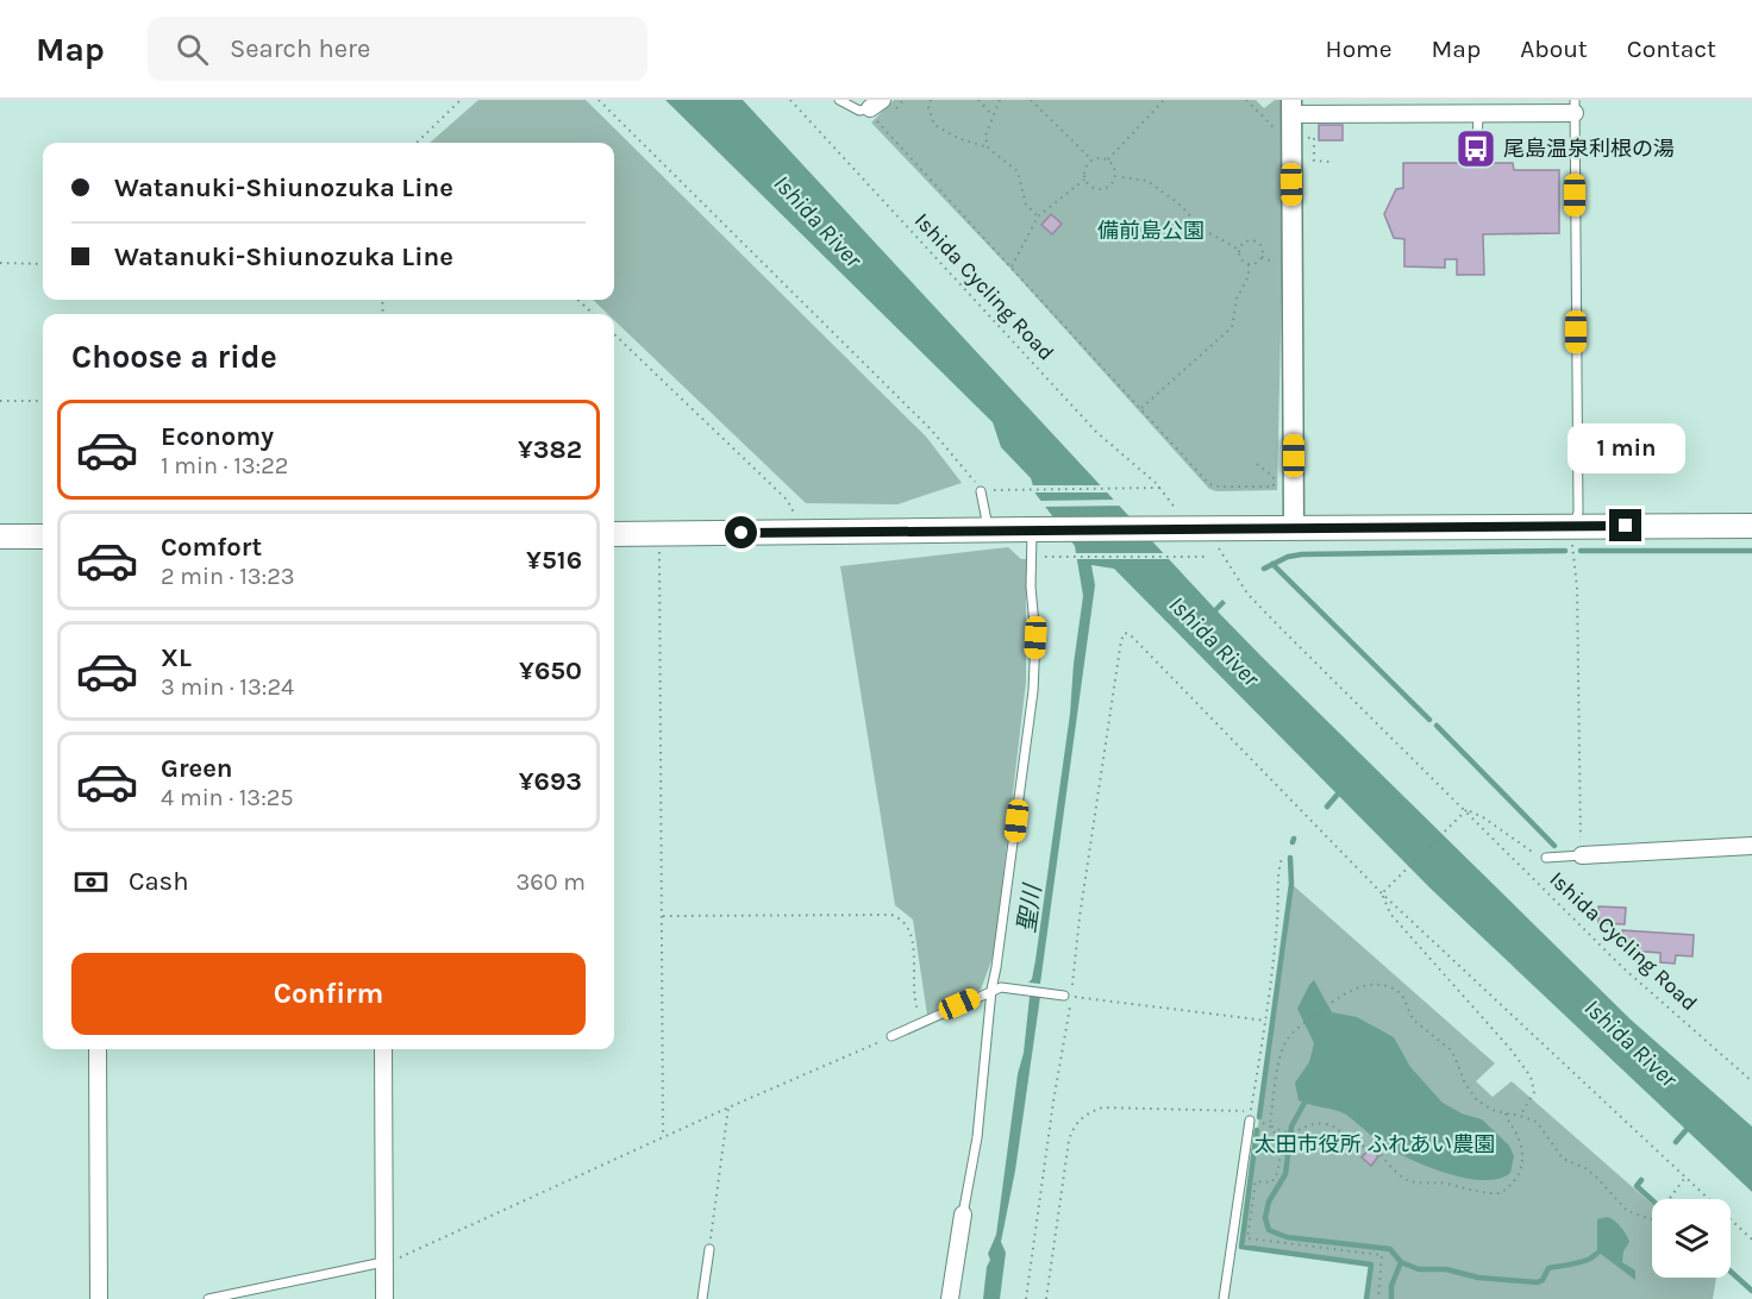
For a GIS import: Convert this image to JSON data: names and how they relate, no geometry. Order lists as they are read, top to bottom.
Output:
{
  "streets": {
    "path": ["Ishida Cycling Road"]
  },
  "water": ["Ishida River", "聖川"],
  "parks": ["備前島公園", "太田市役所 ふれあい農園"],
  "places": {
    "bus stop": ["尾島温泉利根の湯"]
  },
  "page": {
    "header": "Map",
    "search": "Search here",
    "nav": [
      "Home",
      "Map",
      "About",
      "Contact"
    ],
    "banner": ["Watanuki-Shiunozuka Line", "Watanuki-Shiunozuka Line"],
    "heading": "Choose a ride",
    "list": [
      {
        "name": "Economy",
        "note": "1 min · 13:22",
        "value": "¥382"
      },
      {
        "name": "Comfort",
        "note": "2 min · 13:23",
        "value": "¥516"
      },
      {
        "name": "XL",
        "note": "3 min · 13:24",
        "value": "¥650"
      },
      {
        "name": "Green",
        "note": "4 min · 13:25",
        "value": "¥693"
      }
    ],
    "bubble": "1 min",
    "pay": ["Cash", "360 m"],
    "buttons": "Confirm"
  }
}
